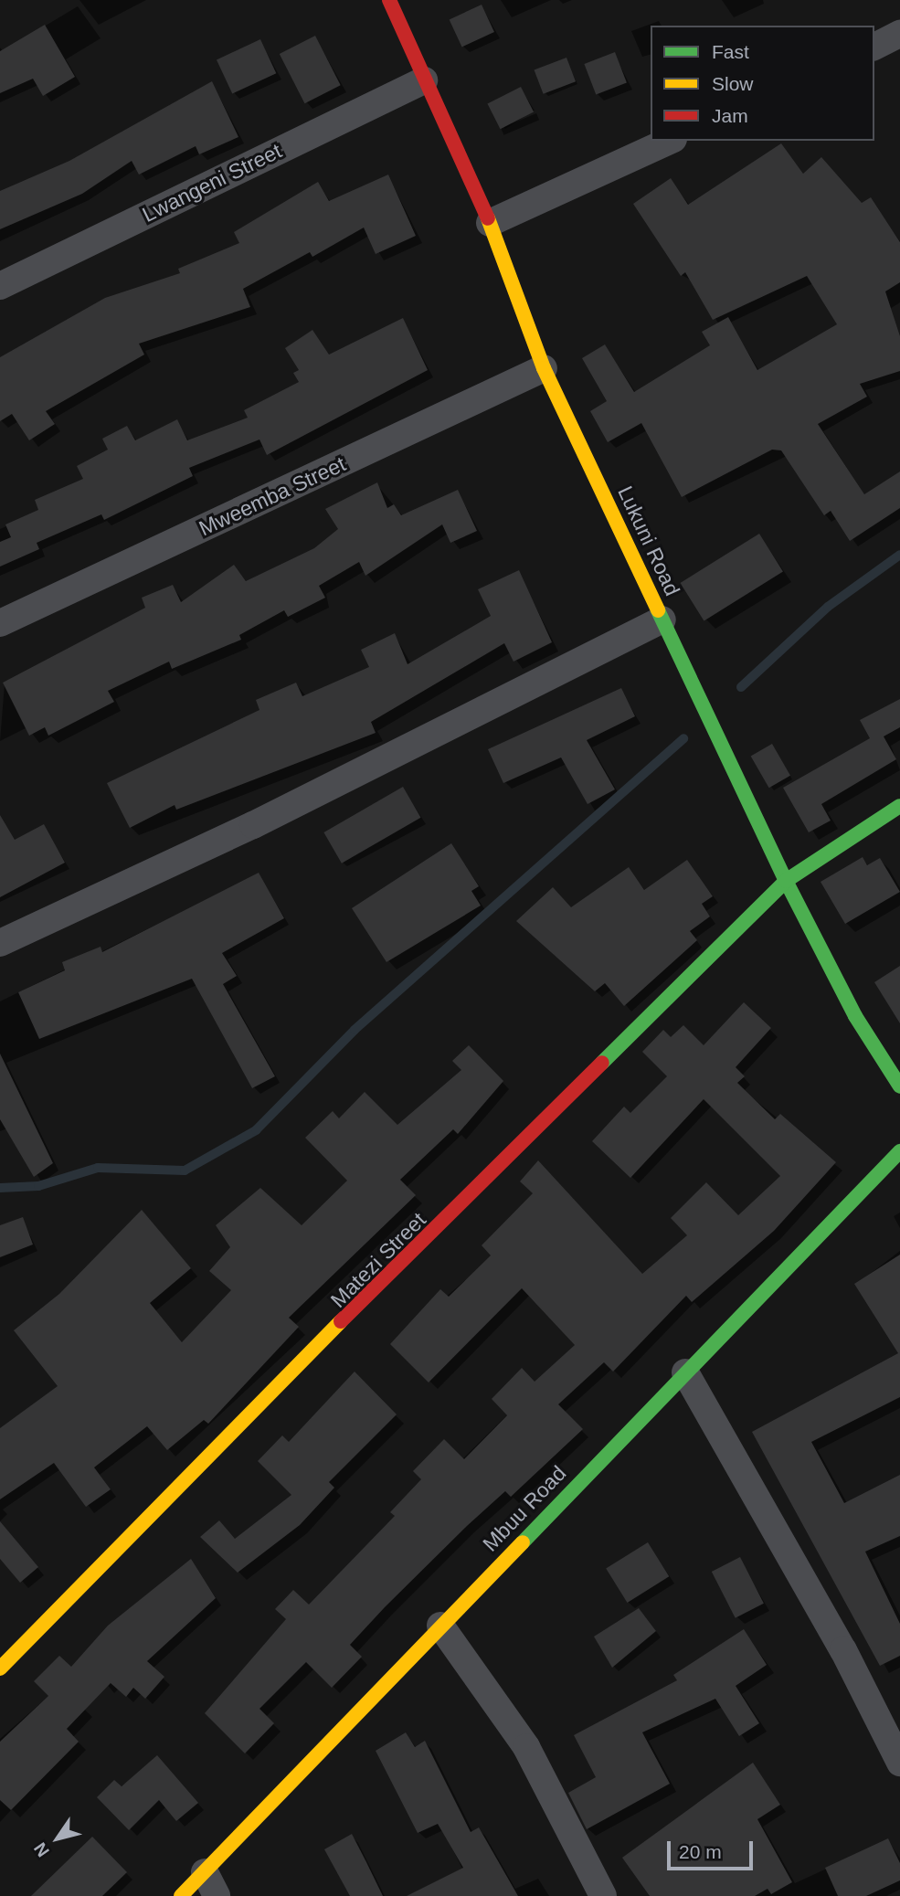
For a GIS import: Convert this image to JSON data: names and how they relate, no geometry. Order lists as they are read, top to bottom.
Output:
{
  "streets": {
    "street": [
      "Lwangeni Street",
      "Mweemba Street",
      "Lukuni Road",
      "Matezi Street",
      "Mbuu Road"
    ]
  },
  "crossings": [
    ["Lwangeni Street", "Lukuni Road"],
    ["Mweemba Street", "Lukuni Road"],
    ["Lukuni Road", "Matezi Street"]
  ],
  "legend": ["Fast", "Slow", "Jam"],
  "scale_bar": "20 m",
  "north": "bottom left"
}
